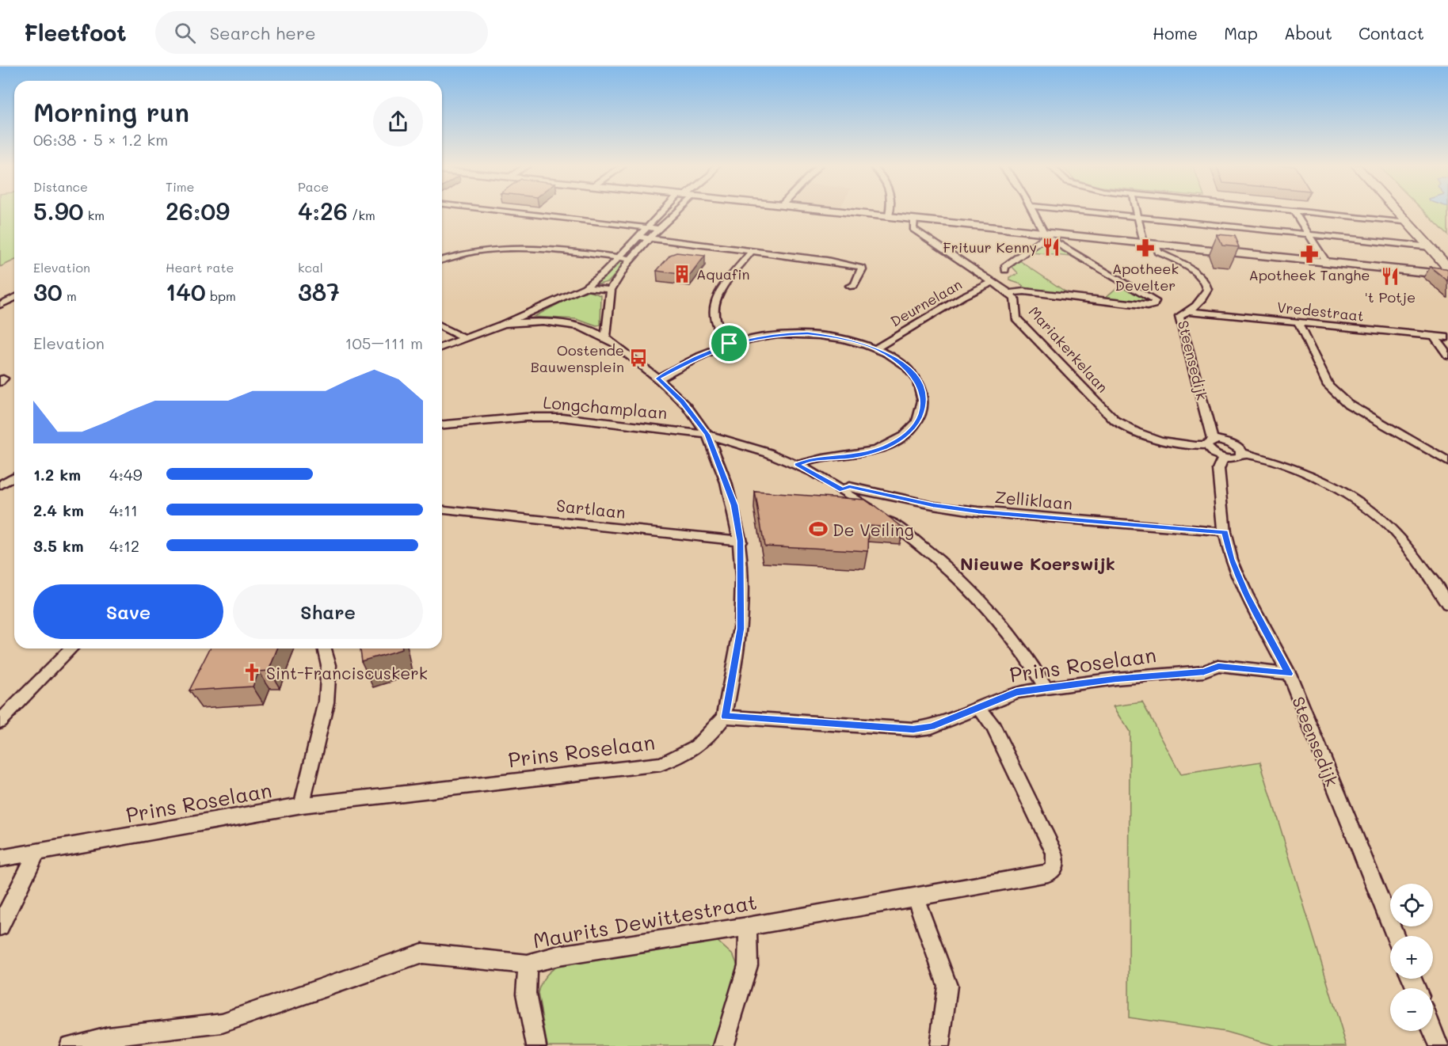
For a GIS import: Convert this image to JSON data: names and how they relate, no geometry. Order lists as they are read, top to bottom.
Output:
{
  "streets": {
    "street": [
      "Deurnelaan",
      "Vredestraat",
      "Mariakerkelaan",
      "Steensedijk",
      "Longchamplaan",
      "Zelliklaan",
      "Sartlaan",
      "Prins Roselaan",
      "Maurits Dewittestraat"
    ]
  },
  "crossings": [
    ["Vredestraat", "Steensedijk"],
    ["Mariakerkelaan", "Steensedijk"],
    ["Steensedijk", "Zelliklaan"],
    ["Steensedijk", "Prins Roselaan"],
    ["Longchamplaan", "Zelliklaan"],
    ["Longchamplaan", "Prins Roselaan"],
    ["Prins Roselaan", "Maurits Dewittestraat"]
  ],
  "districts": ["Nieuwe Koerswijk"],
  "places": {
    "restaurant": ["Frituur Kenny", "'t Potje"],
    "pharmacy": ["Apotheek Develter", "Apotheek Tanghe"],
    "building": ["Aquafin"],
    "bus stop": ["Oostende Bauwensplein"],
    "sports": ["De Veiling"],
    "church": ["Sint-Franciscuskerk"]
  },
  "page": {
    "header": "Fleetfoot",
    "search": "Search here",
    "nav": [
      "Home",
      "Map",
      "About",
      "Contact"
    ],
    "heading": ["Morning run", "06:38 · 5 × 1.2 km"],
    "stats": [
      ["Distance", "5.90 km"],
      ["Time", "26:09"],
      ["Pace", "4:26 /km"],
      ["Elevation", "30 m"],
      ["Heart rate", "140 bpm"],
      ["kcal", "387"]
    ],
    "chart": ["Elevation", "105–111 m"],
    "list": [
      {
        "name": "1.2 km",
        "note": "4:49"
      },
      {
        "name": "2.4 km",
        "note": "4:11"
      },
      {
        "name": "3.5 km",
        "note": "4:12"
      }
    ],
    "buttons": ["Save", "Share"],
    "map_buttons": ["+", "−"]
  }
}
